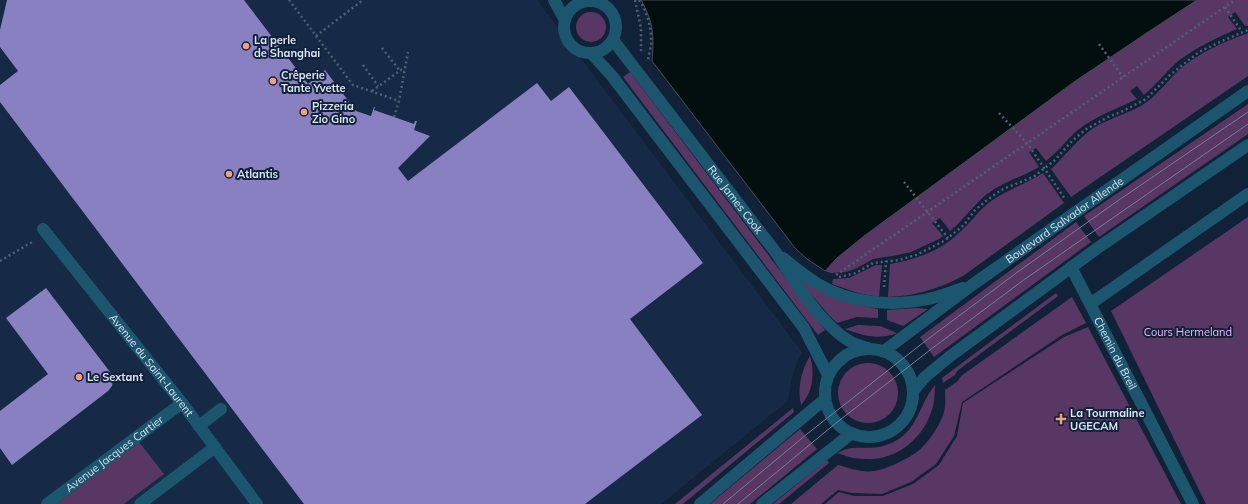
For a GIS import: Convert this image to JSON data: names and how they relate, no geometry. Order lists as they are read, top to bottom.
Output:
{
  "streets": {
    "street": [
      "Rue James Cook",
      "Boulevard Salvador Allende",
      "Chemin du Breil",
      "Avenue du Saint-Laurent",
      "Avenue Jacques Cartier"
    ]
  },
  "crossings": [
    ["Rue James Cook", "Boulevard Salvador Allende"],
    ["Avenue du Saint-Laurent", "Avenue Jacques Cartier"]
  ],
  "parks": ["Cours Hermeland"],
  "places": {
    "other": [
      "La perle de Shanghai",
      "Crêperie Tante Yvette",
      "Pizzeria Zio Gino",
      "Atlantis",
      "Le Sextant"
    ],
    "health": ["La Tourmaline UGECAM"]
  }
}
